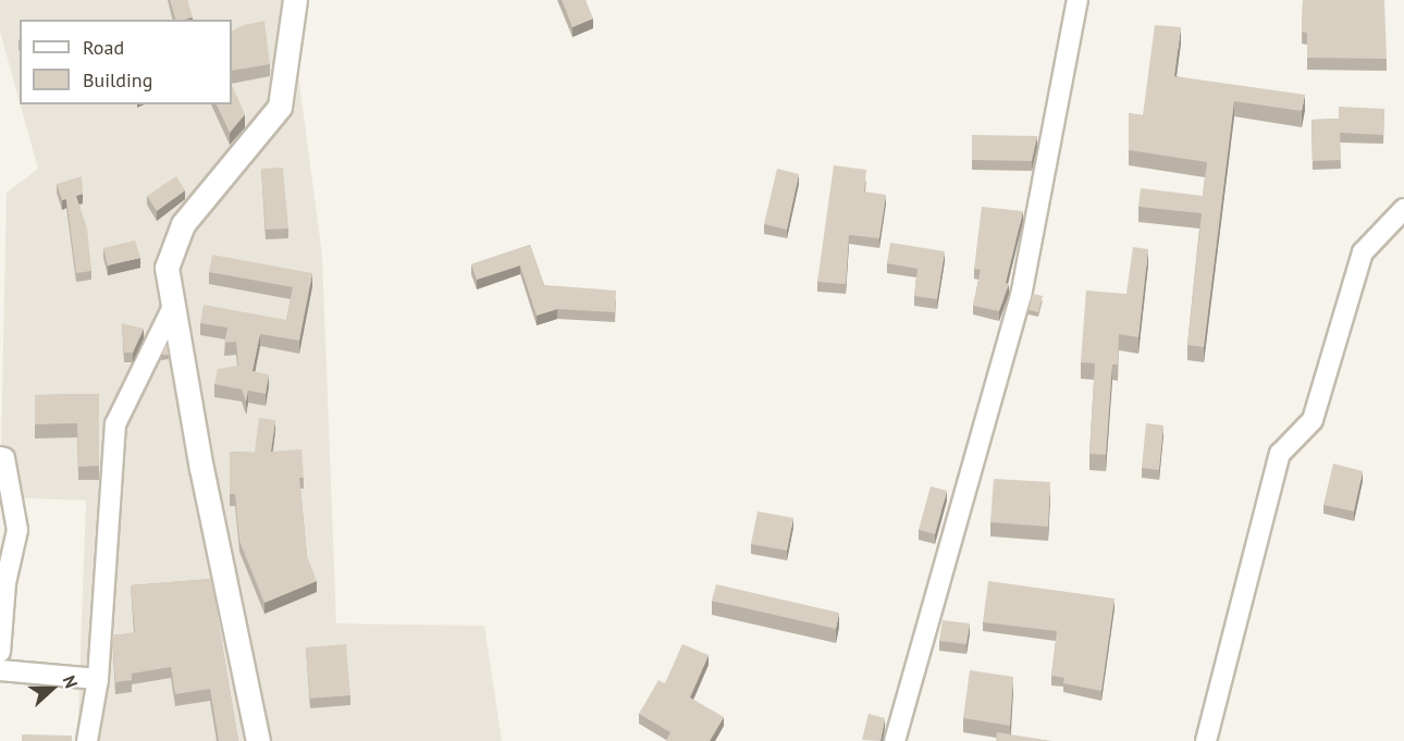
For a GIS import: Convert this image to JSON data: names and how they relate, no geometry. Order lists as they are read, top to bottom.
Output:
{
  "legend": ["Road", "Building"],
  "north": "right"
}
